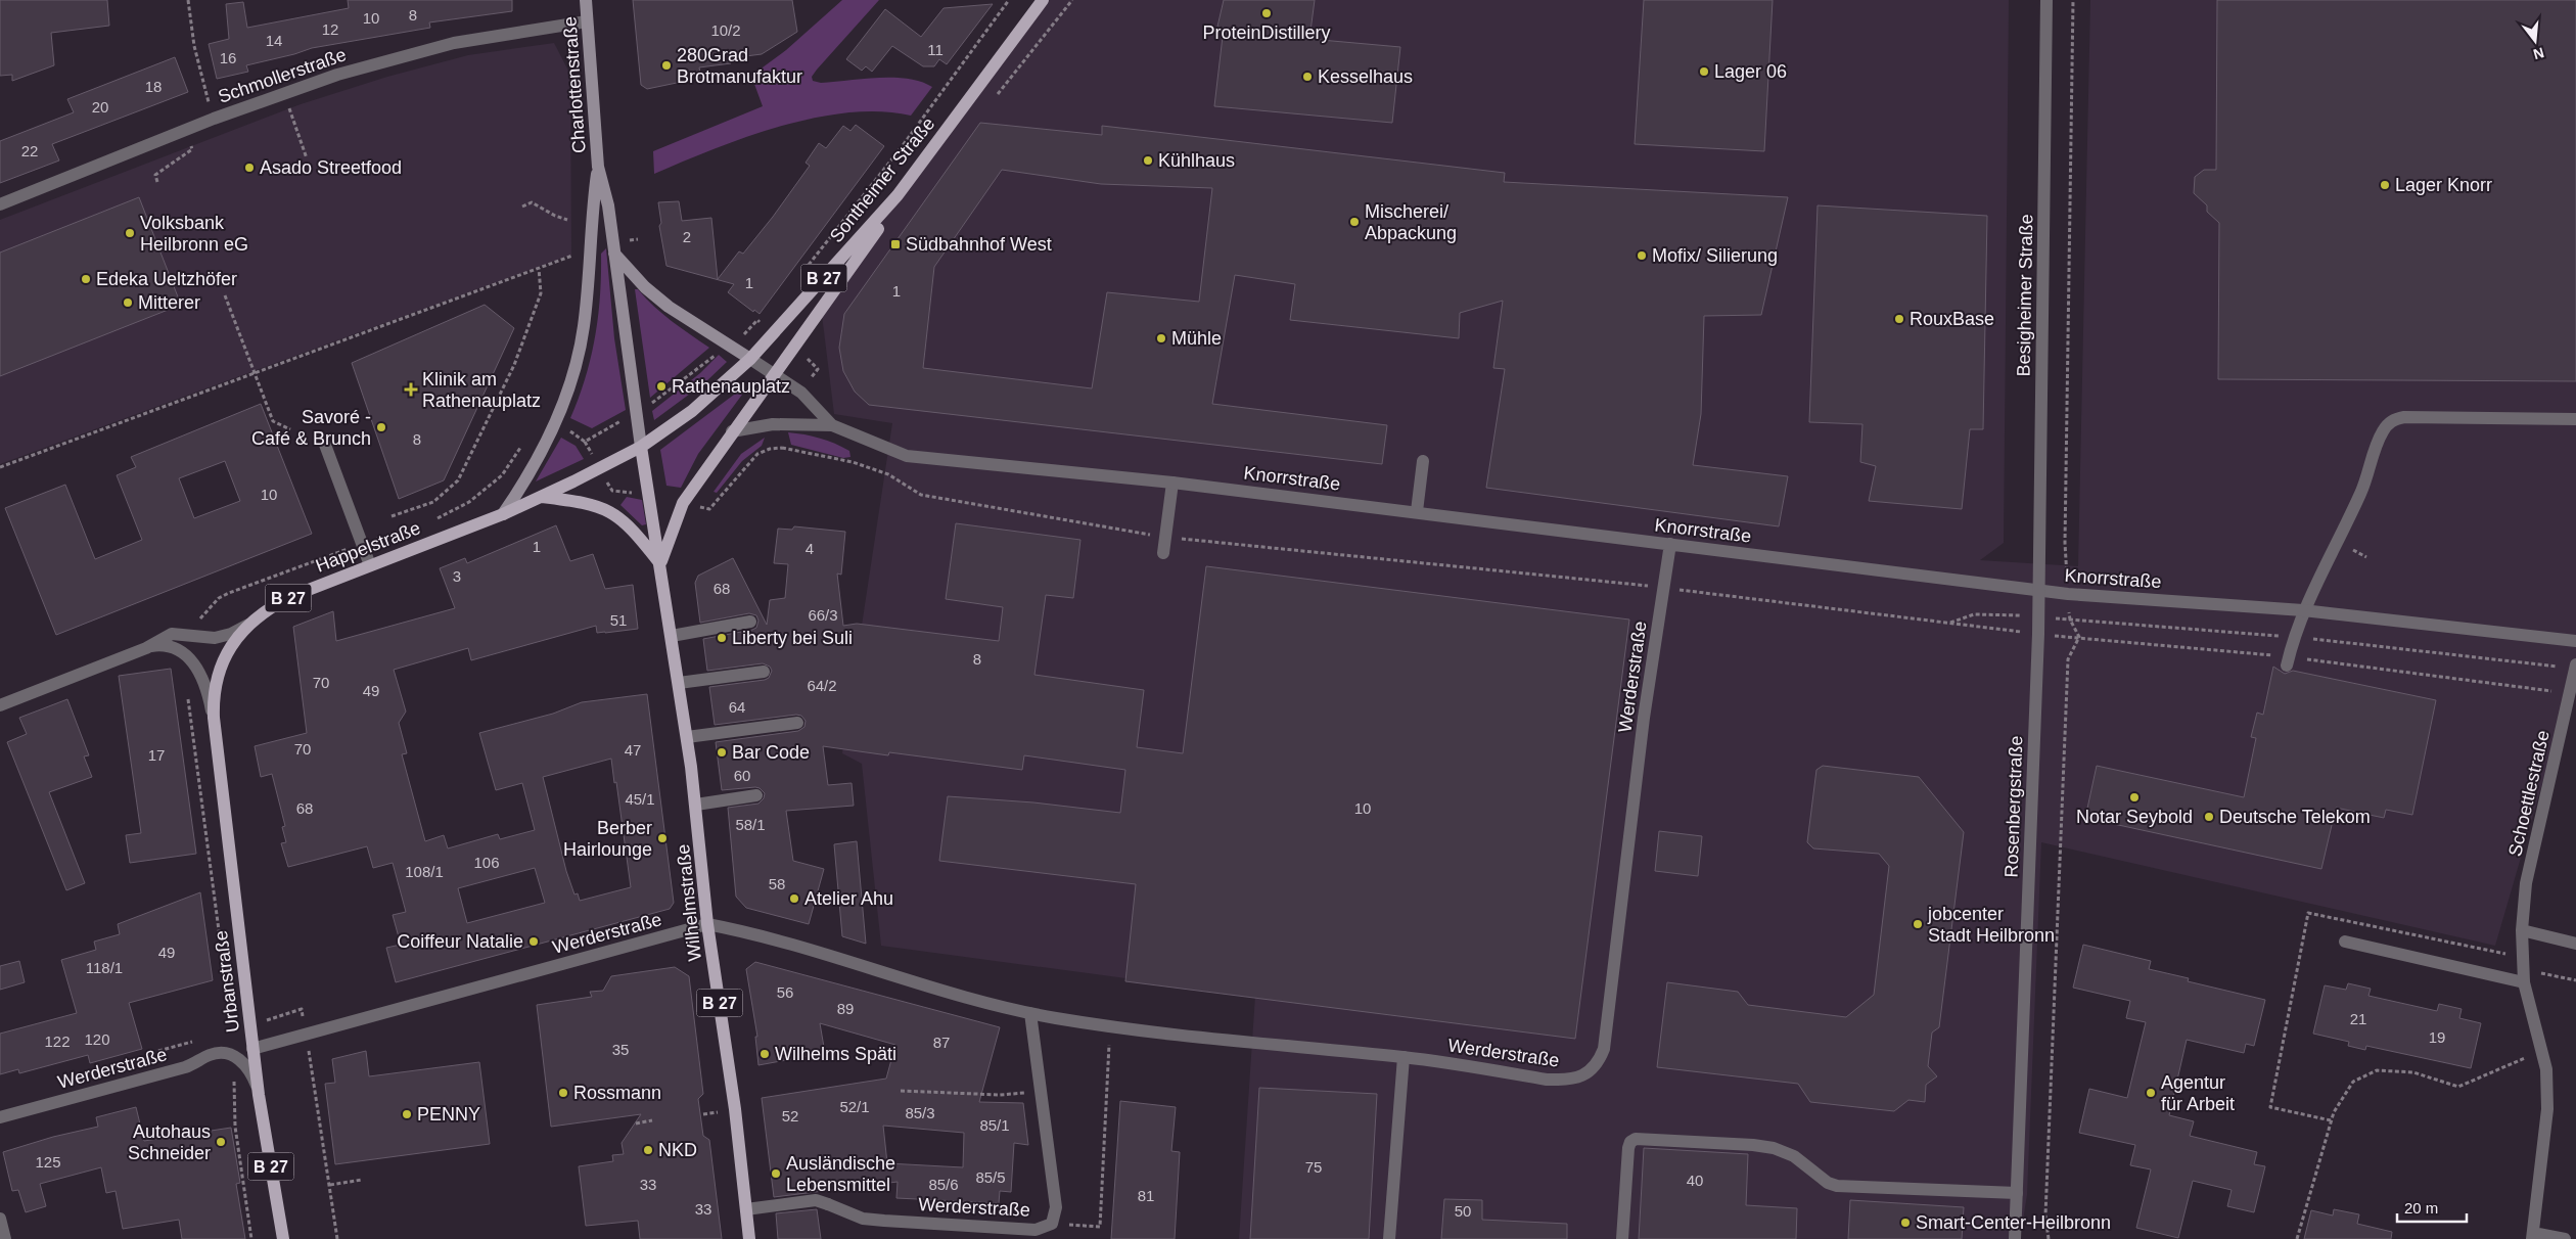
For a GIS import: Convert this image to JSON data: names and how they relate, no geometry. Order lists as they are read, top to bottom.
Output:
{
  "streets": {
    "main road": [
      "Charlottenstraße",
      "Sontheimer Straße",
      "B 27",
      "Happelstraße",
      "Wilhelmstraße",
      "Urbanstraße"
    ],
    "street": [
      "Schmollerstraße",
      "Besigheimer Straße",
      "Knorrstraße",
      "Werderstraße",
      "Schoettlestraße",
      "Rosenbergstraße"
    ]
  },
  "crossings": [
    ["Schmollerstraße", "Charlottenstraße"],
    ["Charlottenstraße", "Sontheimer Straße"],
    ["Charlottenstraße", "Wilhelmstraße"],
    ["Sontheimer Straße", "Knorrstraße"],
    ["Sontheimer Straße", "Happelstraße"],
    ["Sontheimer Straße", "Wilhelmstraße"],
    ["Besigheimer Straße", "Knorrstraße"],
    ["Besigheimer Straße", "Rosenbergstraße"],
    ["Knorrstraße", "Werderstraße"],
    ["Knorrstraße", "Rosenbergstraße"],
    ["Knorrstraße", "Wilhelmstraße"],
    ["Happelstraße", "Urbanstraße"],
    ["Werderstraße", "Wilhelmstraße"],
    ["Werderstraße", "Urbanstraße"]
  ],
  "places": {
    "other": [
      "ProteinDistillery",
      "280Grad Brotmanufaktur",
      "Lager 06",
      "Kesselhaus",
      "Kühlhaus",
      "Asado Streetfood",
      "Lager Knorr",
      "Mischerei/ Abpackung",
      "Volksbank Heilbronn eG",
      "Mofix/ Silierung",
      "Edeka Ueltzhöfer",
      "Mitterer",
      "RouxBase",
      "Mühle",
      "Rathenauplatz",
      "Savoré - Café & Brunch",
      "Liberty bei Suli",
      "Bar Code",
      "Notar Seybold",
      "Deutsche Telekom",
      "Berber Hairlounge",
      "Atelier Ahu",
      "jobcenter Stadt Heilbronn",
      "Coiffeur Natalie",
      "Wilhelms Späti",
      "Rossmann",
      "Agentur für Arbeit",
      "PENNY",
      "Autohaus Schneider",
      "NKD",
      "Ausländische Lebensmittel",
      "Smart-Center-Heilbronn"
    ],
    "transit": ["Südbahnhof West"],
    "health": ["Klinik am Rathenauplatz"]
  },
  "house_numbers": [
    "8",
    "10",
    "12",
    "10/2",
    "14",
    "11",
    "16",
    "18",
    "20",
    "22",
    "2",
    "1",
    "1",
    "8",
    "10",
    "1",
    "4",
    "3",
    "68",
    "66/3",
    "51",
    "8",
    "70",
    "64/2",
    "49",
    "64",
    "70",
    "47",
    "17",
    "60",
    "45/1",
    "68",
    "10",
    "58/1",
    "106",
    "108/1",
    "58",
    "49",
    "118/1",
    "56",
    "89",
    "21",
    "19",
    "120",
    "122",
    "87",
    "35",
    "52/1",
    "85/3",
    "52",
    "85/1",
    "125",
    "75",
    "85/5",
    "40",
    "33",
    "85/6",
    "81",
    "33",
    "50"
  ],
  "scale_bar": "20 m",
  "north": "bottom"
}
